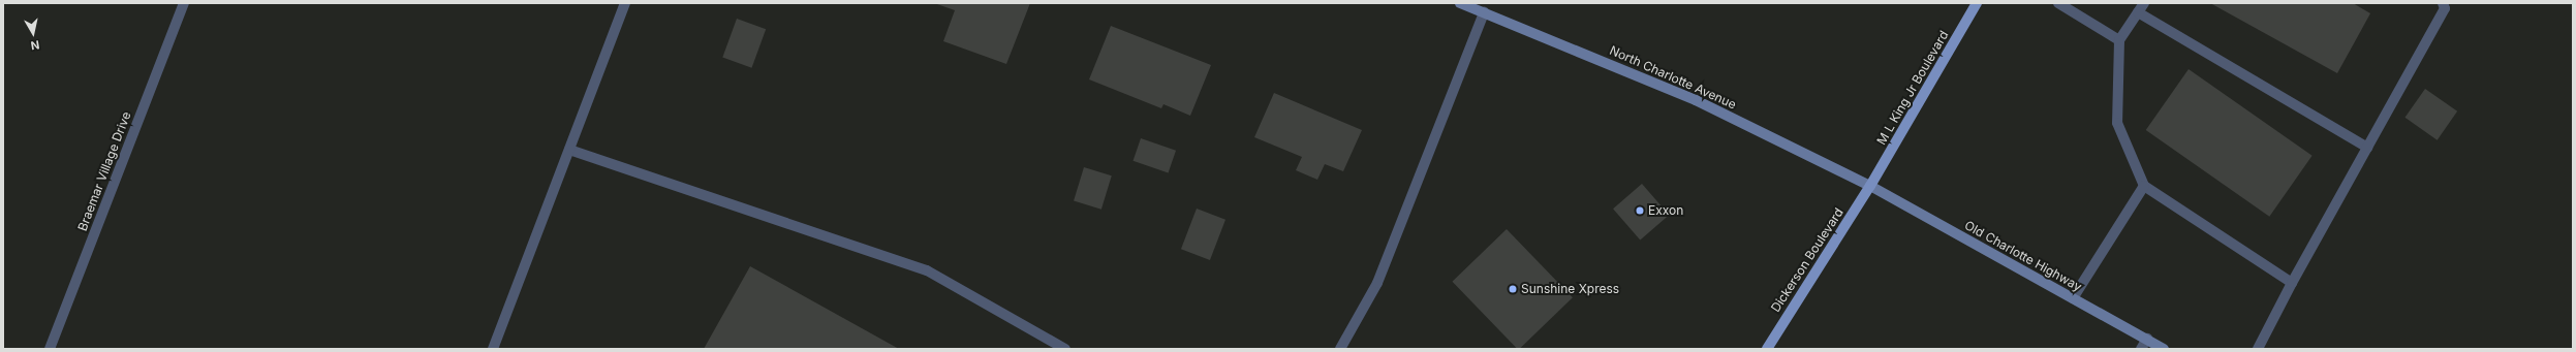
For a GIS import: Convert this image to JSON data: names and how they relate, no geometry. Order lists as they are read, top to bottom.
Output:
{
  "streets": {
    "main road": [
      "North Charlotte Avenue",
      "M L King Jr Boulevard",
      "Old Charlotte Highway",
      "Dickerson Boulevard"
    ],
    "street": ["Braemar Village Drive"]
  },
  "crossings": [
    ["North Charlotte Avenue", "M L King Jr Boulevard"],
    ["North Charlotte Avenue", "Old Charlotte Highway"],
    ["North Charlotte Avenue", "Dickerson Boulevard"],
    ["M L King Jr Boulevard", "Old Charlotte Highway"],
    ["M L King Jr Boulevard", "Dickerson Boulevard"],
    ["Old Charlotte Highway", "Dickerson Boulevard"]
  ],
  "places": ["Exxon", "Sunshine Xpress"],
  "north": "bottom"
}
